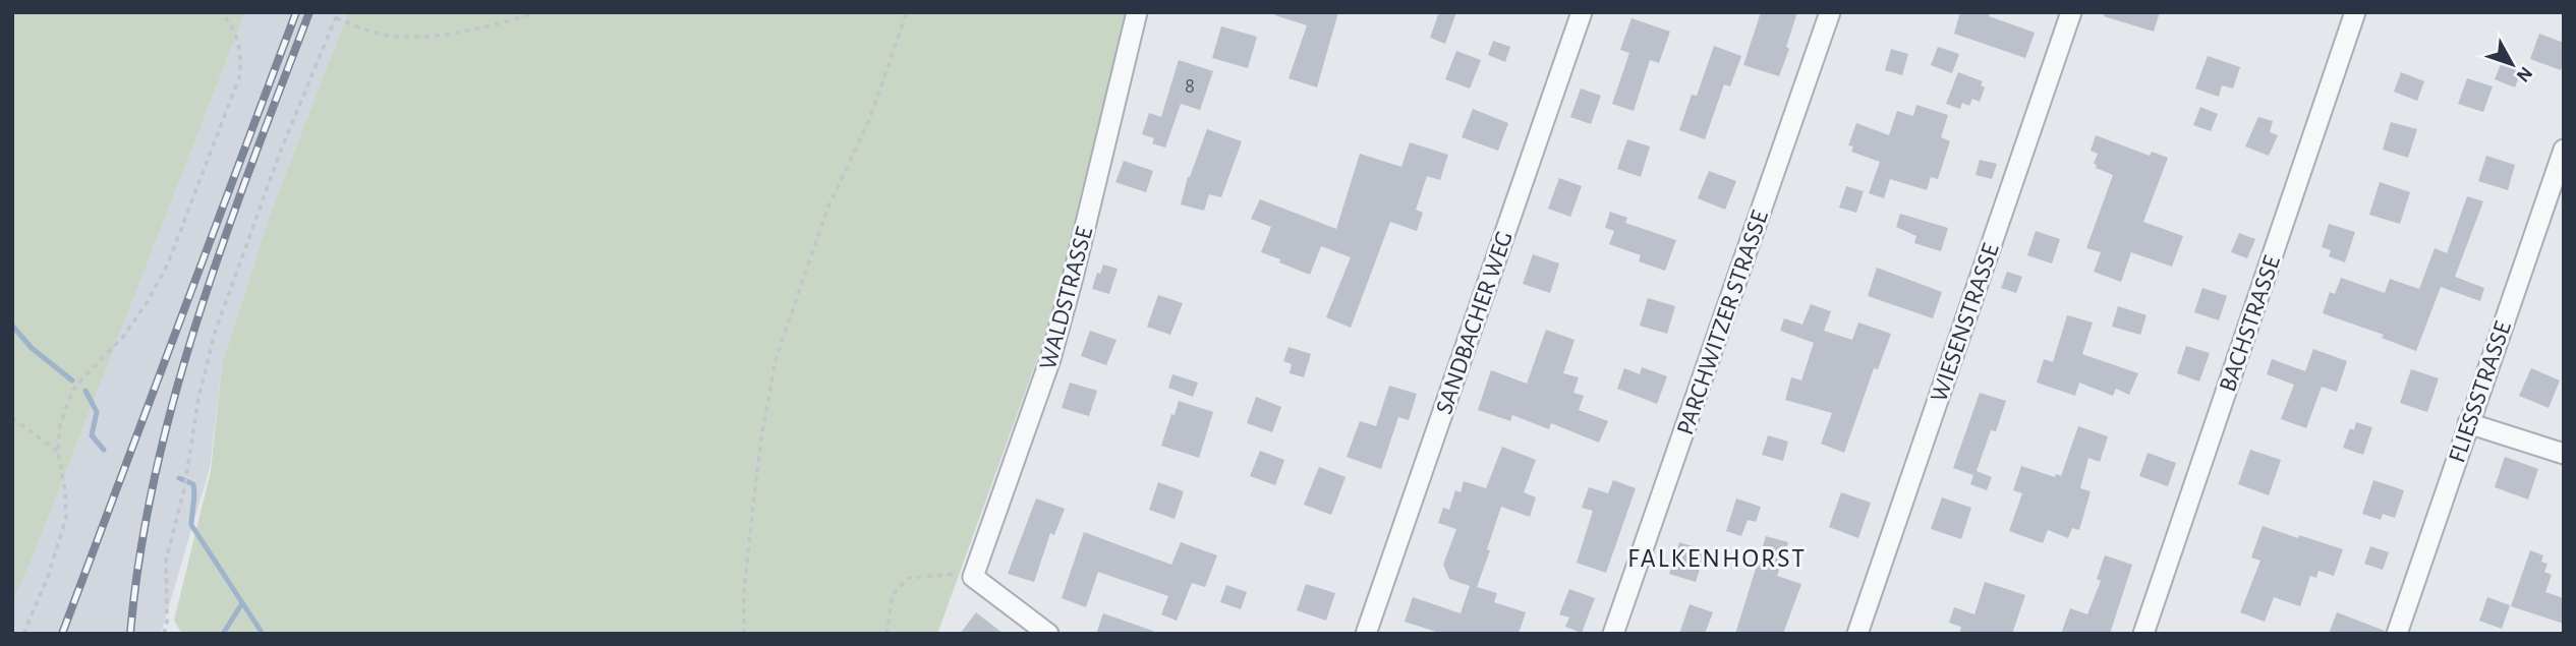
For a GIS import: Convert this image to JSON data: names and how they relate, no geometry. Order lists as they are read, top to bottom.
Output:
{
  "streets": {
    "street": [
      "WALDSTRASSE",
      "SANDBACHER WEG",
      "PARCHWITZER STRASSE",
      "WIESENSTRASSE",
      "BACHSTRASSE",
      "FLIESSSTRASSE"
    ]
  },
  "districts": ["FALKENHORST"],
  "house_numbers": ["8"],
  "north": "bottom right"
}
